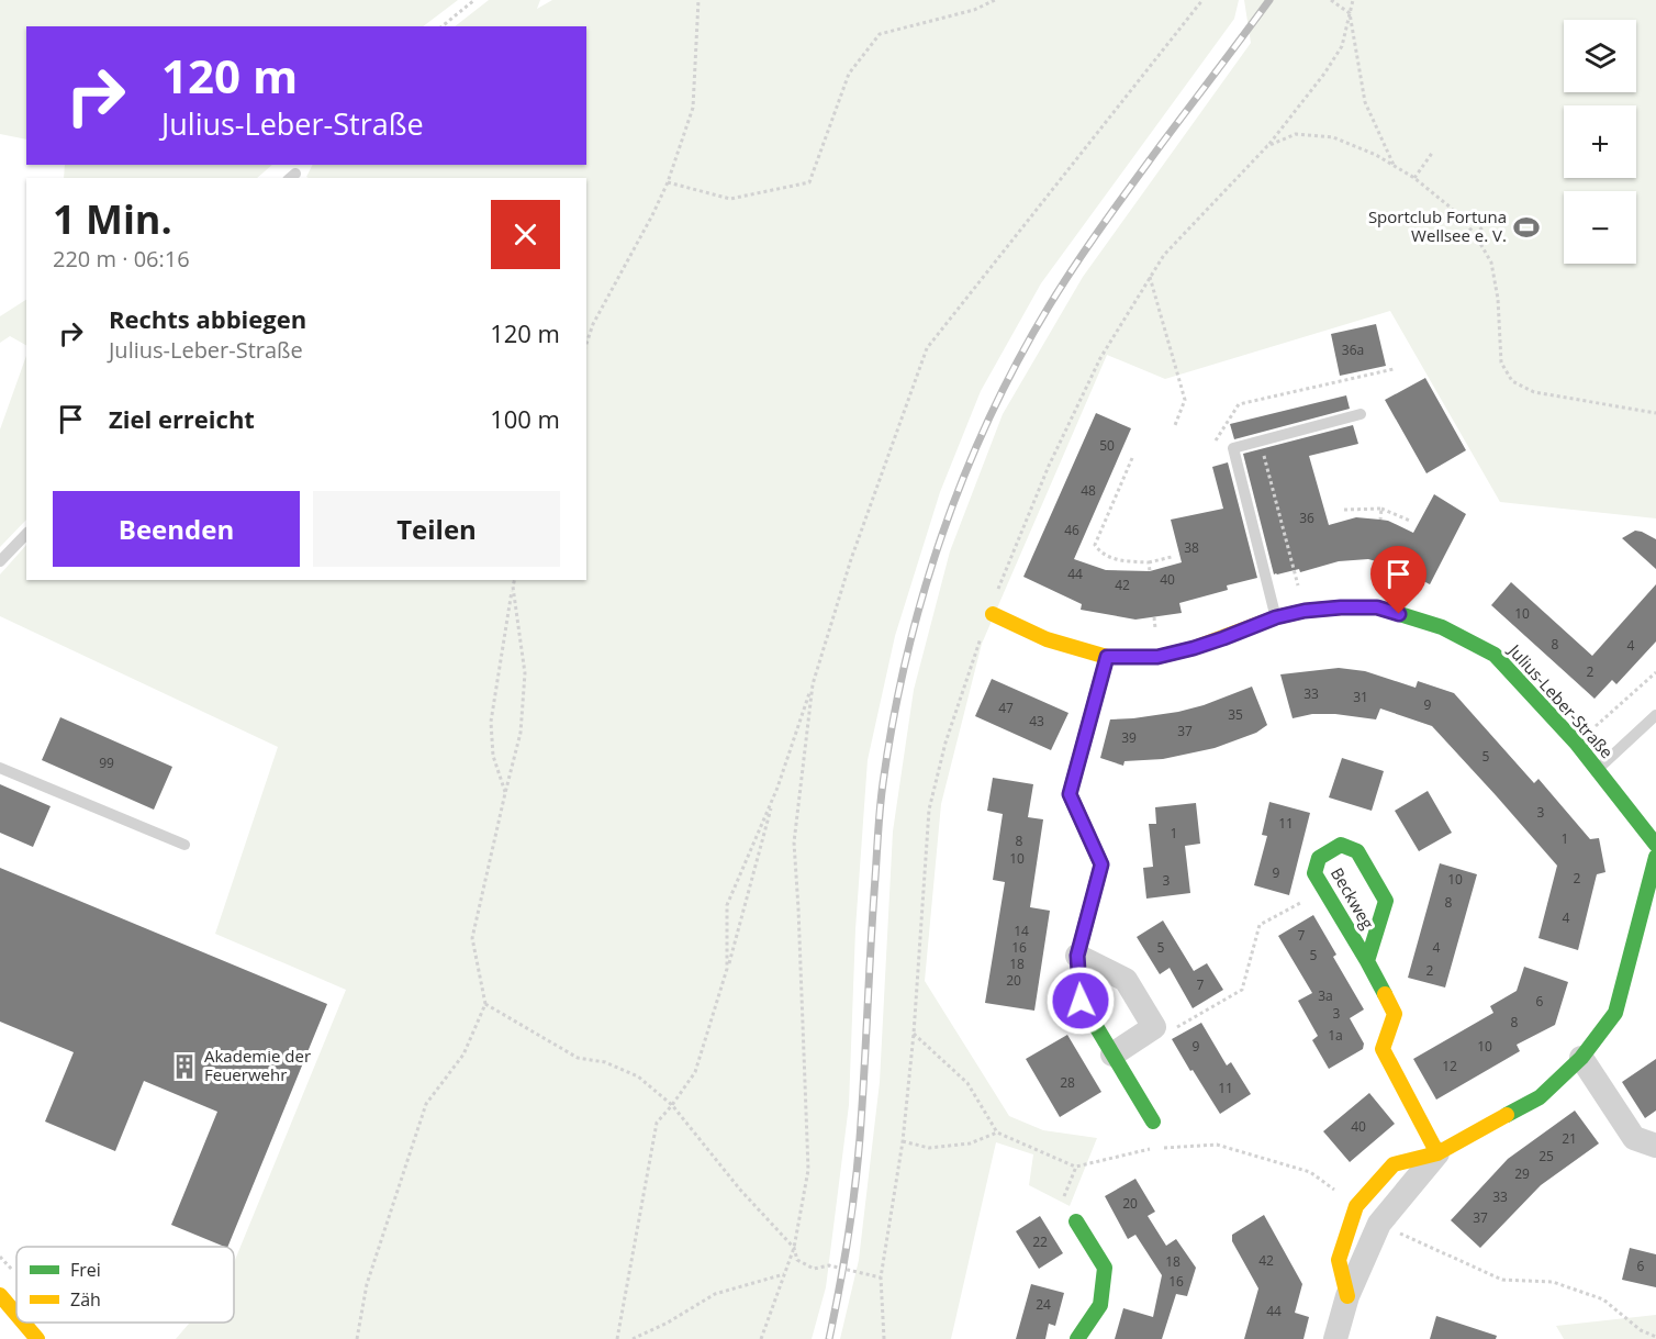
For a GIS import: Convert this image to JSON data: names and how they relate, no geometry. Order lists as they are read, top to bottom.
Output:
{
  "streets": {
    "street": ["Julius-Leber-Straße", "Beckweg"]
  },
  "places": {
    "sports": ["Sportclub Fortuna Wellsee e. V."],
    "building": ["Akademie der Feuerwehr"]
  },
  "house_numbers": [
    "36a",
    "50",
    "48",
    "36",
    "46",
    "38",
    "44",
    "40",
    "42",
    "10",
    "8",
    "4",
    "2",
    "33",
    "31",
    "9",
    "47",
    "35",
    "43",
    "37",
    "39",
    "5",
    "99",
    "3",
    "11",
    "1",
    "1",
    "8",
    "10",
    "9",
    "2",
    "10",
    "3",
    "8",
    "4",
    "14",
    "7",
    "16",
    "5",
    "4",
    "5",
    "18",
    "2",
    "20",
    "7",
    "3a",
    "6",
    "3",
    "8",
    "1a",
    "9",
    "10",
    "12",
    "28",
    "11",
    "40",
    "21",
    "25",
    "29",
    "33",
    "20",
    "37",
    "22",
    "42",
    "18",
    "6",
    "16",
    "24",
    "44"
  ],
  "legend": ["Frei", "Zäh"],
  "page": {
    "map_buttons": ["+", "−"],
    "turn": ["120 m", "Julius-Leber-Straße"],
    "heading": ["1 Min.", "220 m · 06:16"],
    "list": [
      {
        "name": "Rechts abbiegen",
        "note": "Julius-Leber-Straße",
        "value": "120 m"
      },
      {
        "name": "Ziel erreicht",
        "value": "100 m"
      }
    ],
    "buttons": ["Beenden", "Teilen"]
  }
}
